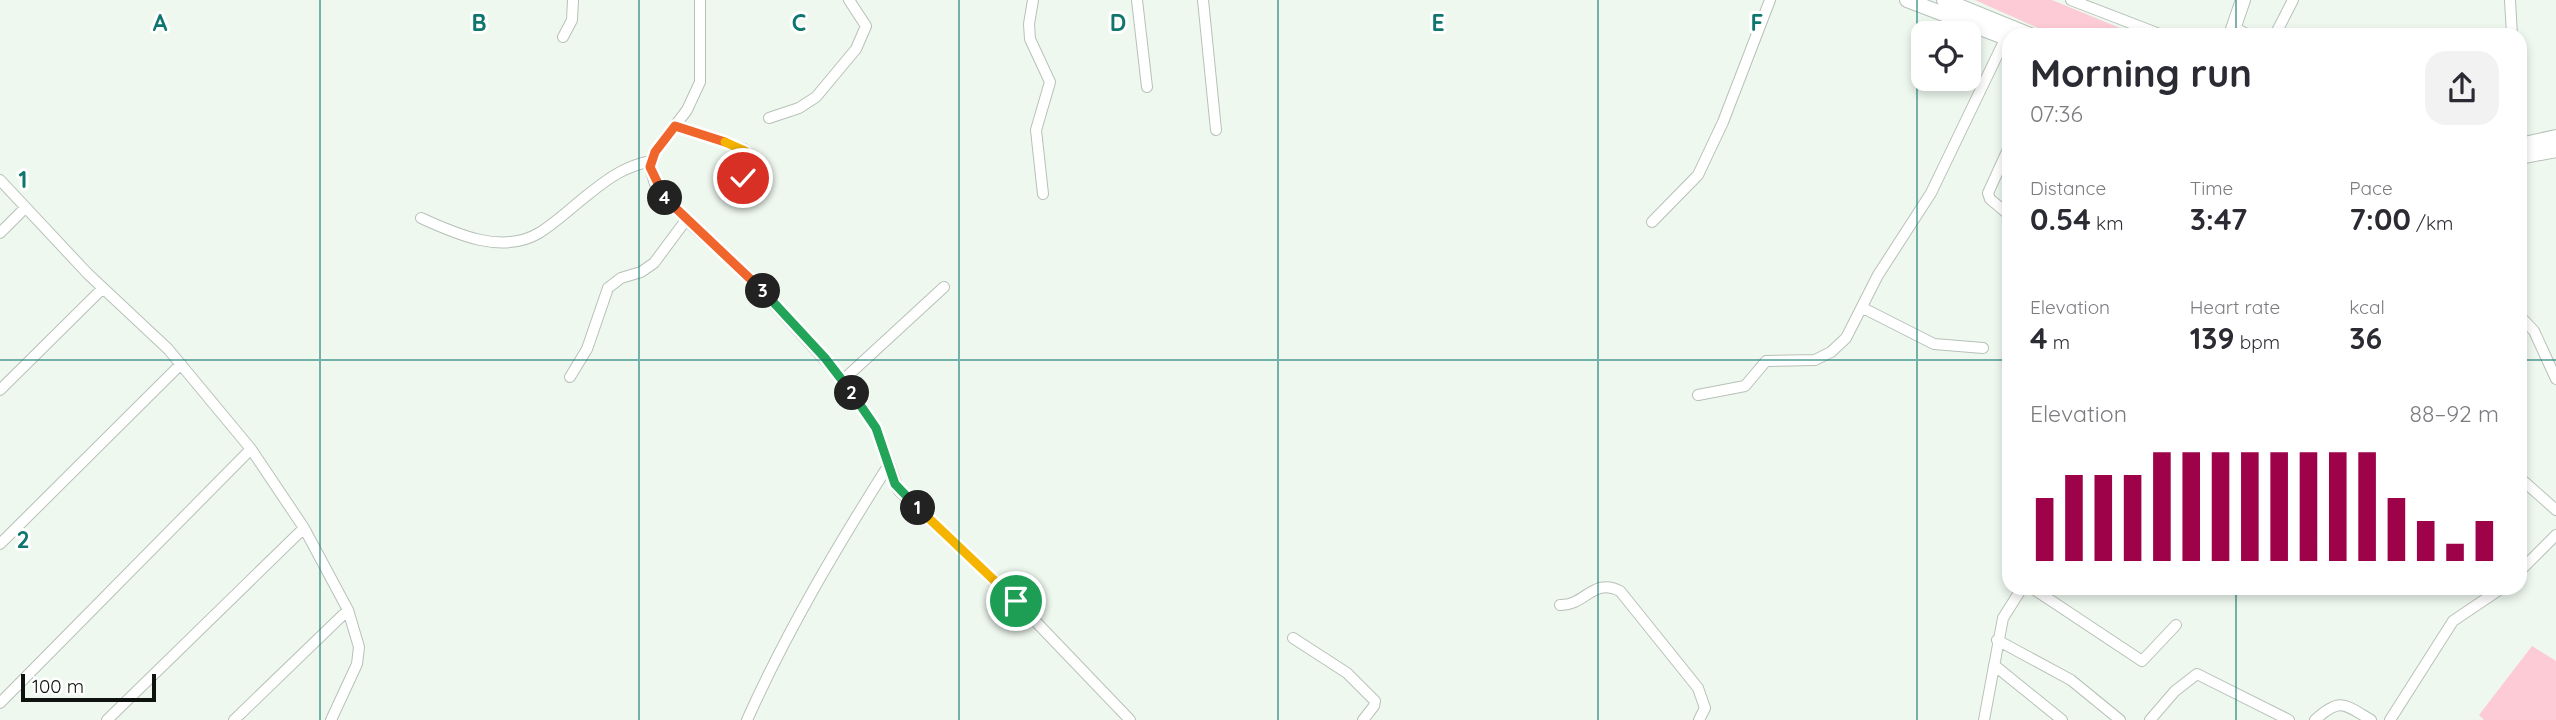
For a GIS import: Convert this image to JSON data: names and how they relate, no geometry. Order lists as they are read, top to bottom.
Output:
{
  "scale_bar": "100 m",
  "page": {
    "heading": ["Morning run", "07:36"],
    "stats": [
      ["Distance", "0.54 km"],
      ["Time", "3:47"],
      ["Pace", "7:00 /km"],
      ["Elevation", "4 m"],
      ["Heart rate", "139 bpm"],
      ["kcal", "36"]
    ],
    "pins": [
      "4",
      "3",
      "2",
      "1"
    ],
    "chart": ["Elevation", "88–92 m"],
    "scale": "100 m"
  },
  "grid": {
    "columns": [
      "A",
      "B",
      "C",
      "D",
      "E",
      "F"
    ],
    "rows": ["1", "2"]
  }
}
